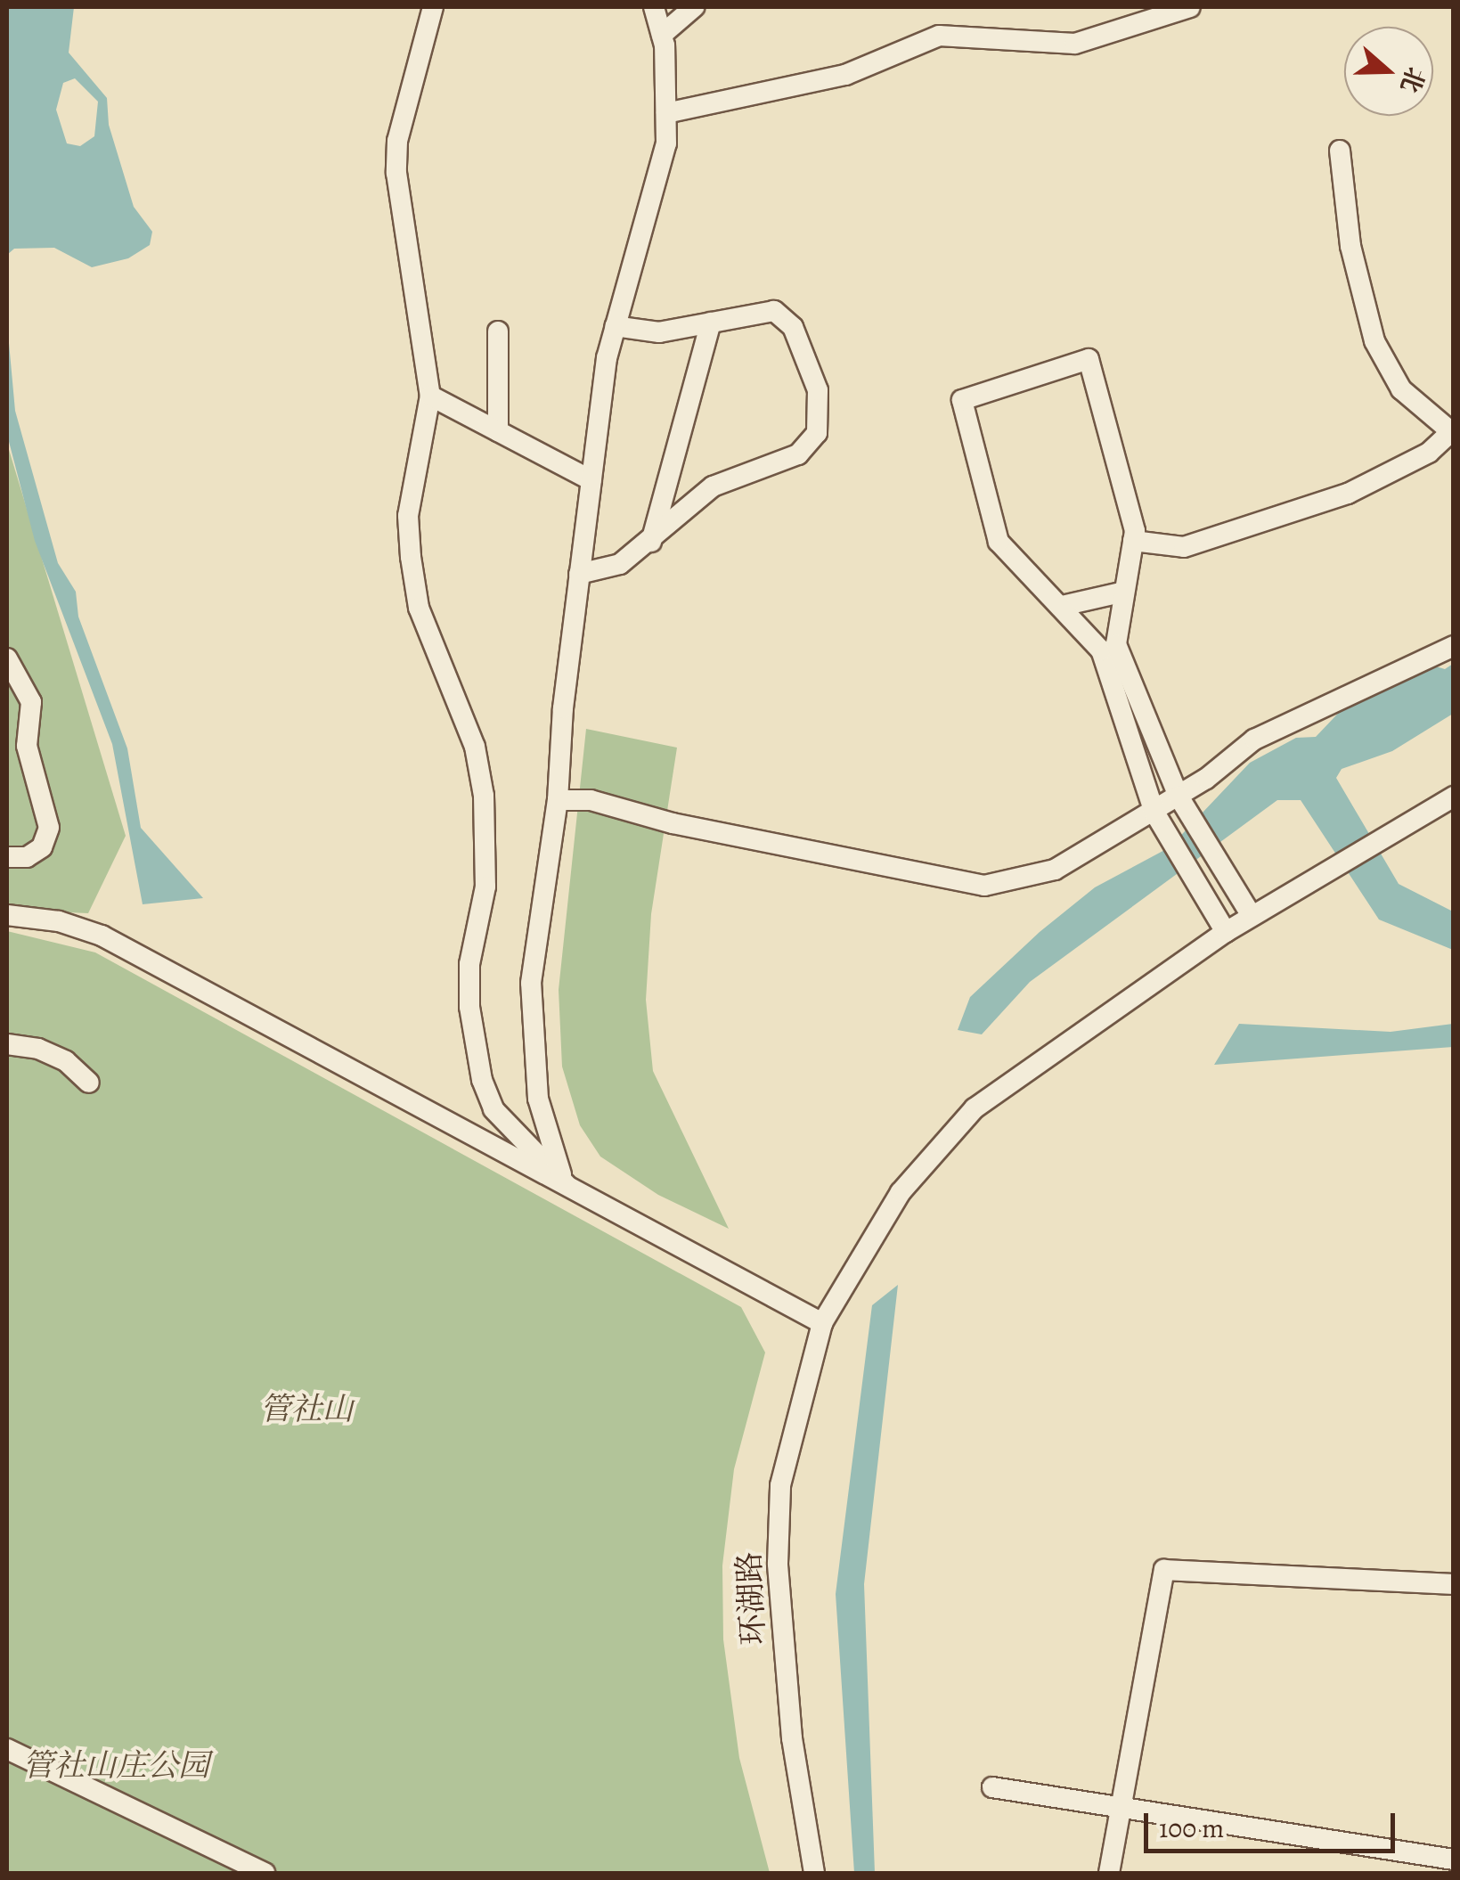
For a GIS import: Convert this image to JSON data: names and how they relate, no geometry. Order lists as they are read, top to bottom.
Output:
{
  "streets": {
    "street": ["环湖路"]
  },
  "parks": ["管社山", "管社山庄公园"],
  "scale_bar": "100 m",
  "north": "right"
}
